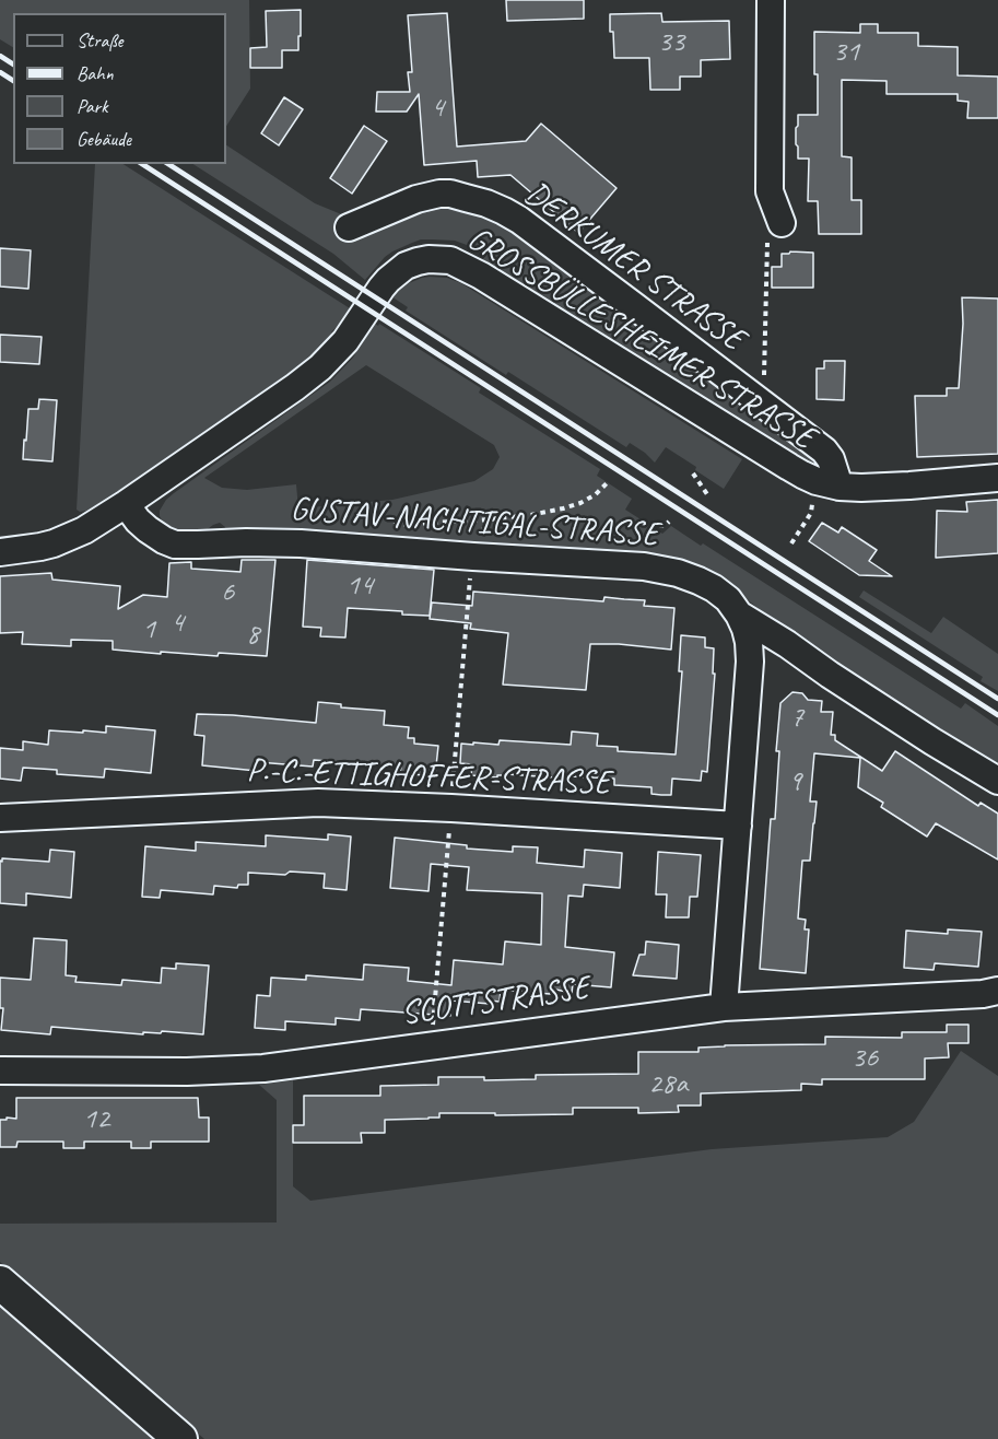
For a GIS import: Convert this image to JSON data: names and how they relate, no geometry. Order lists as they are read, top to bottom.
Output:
{
  "streets": {
    "street": [
      "DERKUMER STRASSE",
      "GROSSBÜLLESHEIMER STRASSE",
      "GUSTAV-NACHTIGAL-STRASSE",
      "P.-C.-ETTIGHOFFER-STRASSE",
      "SCOTTSTRASSE"
    ]
  },
  "crossings": [
    ["DERKUMER STRASSE", "GROSSBÜLLESHEIMER STRASSE"],
    ["GROSSBÜLLESHEIMER STRASSE", "GUSTAV-NACHTIGAL-STRASSE"],
    ["GUSTAV-NACHTIGAL-STRASSE", "P.-C.-ETTIGHOFFER-STRASSE"],
    ["GUSTAV-NACHTIGAL-STRASSE", "SCOTTSTRASSE"]
  ],
  "house_numbers": [
    "33",
    "31",
    "4",
    "14",
    "6",
    "4",
    "1",
    "8",
    "7",
    "9",
    "36",
    "28a",
    "12"
  ],
  "legend": [
    "Straße",
    "Bahn",
    "Park",
    "Gebäude"
  ]
}
